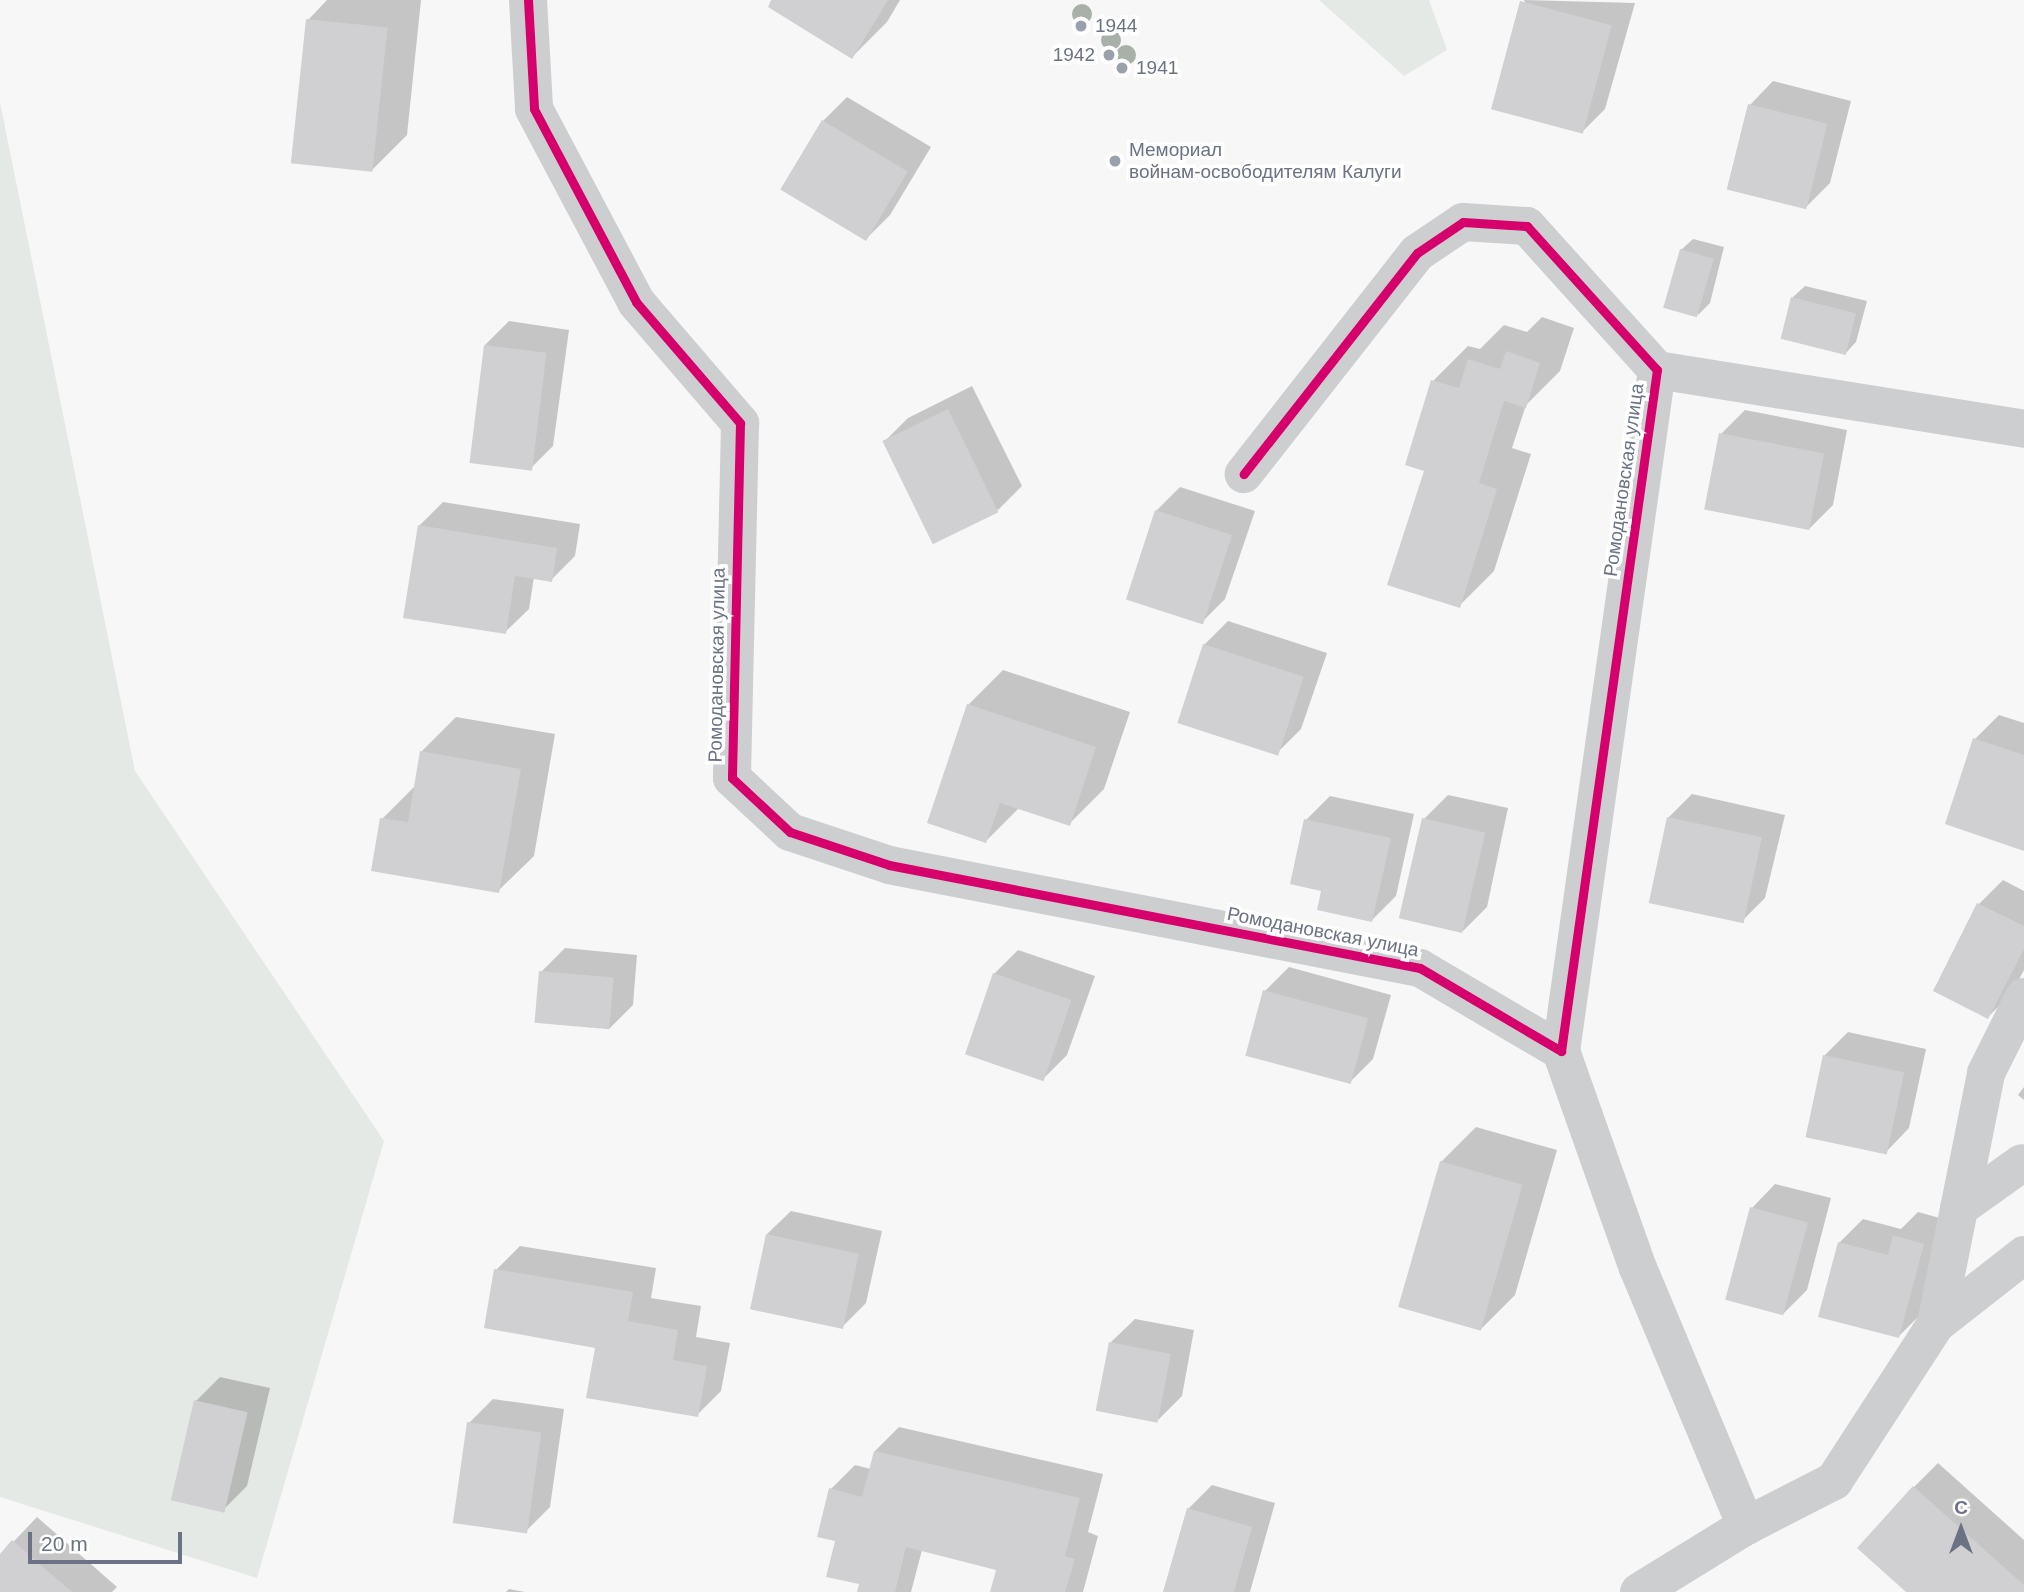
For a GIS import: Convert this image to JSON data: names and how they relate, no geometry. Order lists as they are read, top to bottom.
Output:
{
  "streets": {
    "street": ["Ромодановская улица"]
  },
  "places": [
    "1944",
    "1942",
    "1941",
    "Мемориал войнам-освободителям Калуги"
  ],
  "scale_bar": "20 m",
  "north": "top"
}
